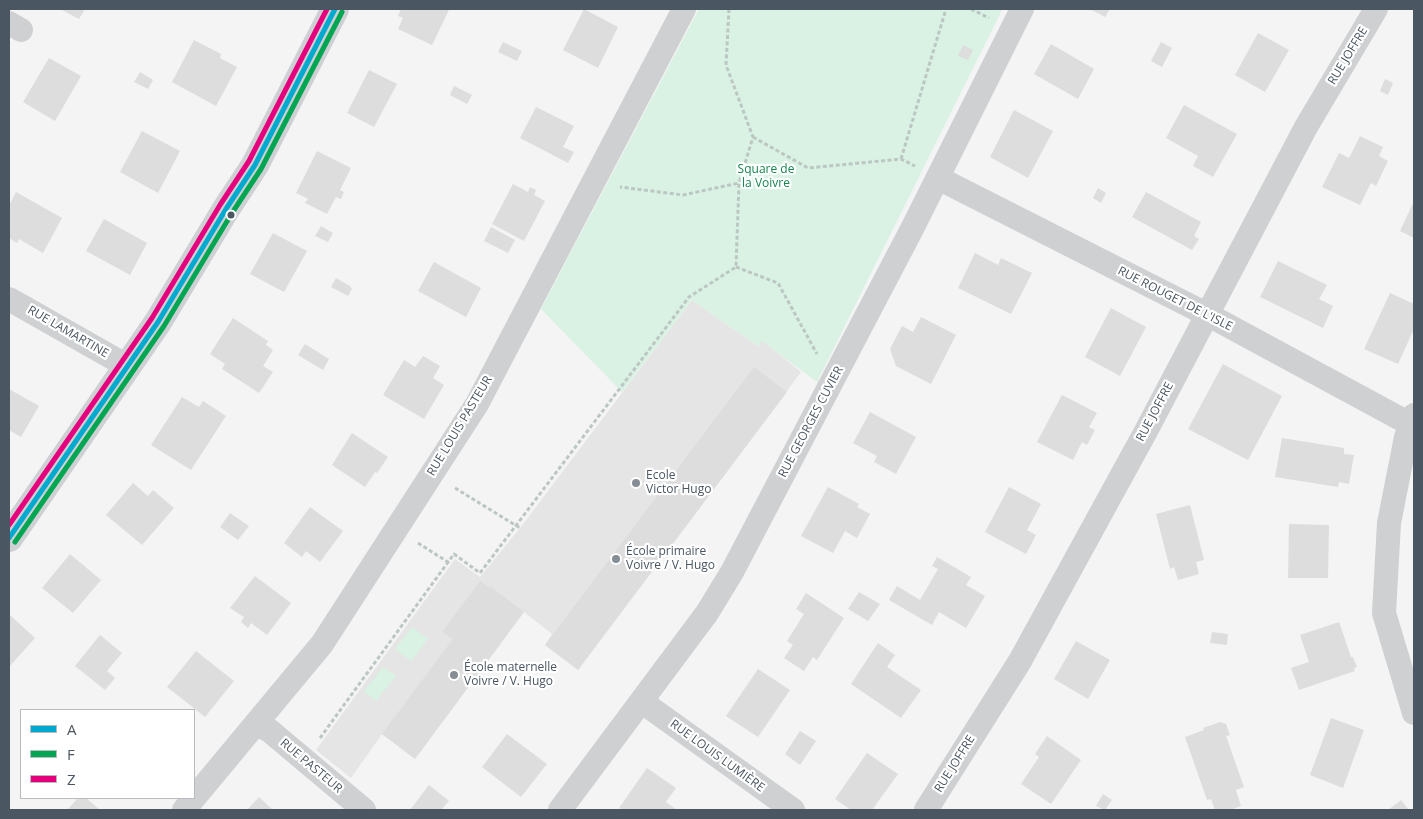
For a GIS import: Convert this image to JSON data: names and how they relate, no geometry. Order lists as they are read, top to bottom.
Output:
{
  "streets": {
    "street": [
      "RUE JOFFRE",
      "RUE ROUGET DE L'ISLE",
      "RUE LAMARTINE",
      "RUE GEORGES CUVIER",
      "RUE LOUIS PASTEUR",
      "RUE LOUIS LUMIÈRE",
      "RUE PASTEUR"
    ]
  },
  "crossings": [
    ["RUE JOFFRE", "RUE ROUGET DE L'ISLE"],
    ["RUE ROUGET DE L'ISLE", "RUE GEORGES CUVIER"],
    ["RUE GEORGES CUVIER", "RUE LOUIS LUMIÈRE"],
    ["RUE LOUIS PASTEUR", "RUE PASTEUR"]
  ],
  "parks": ["Square de la Voivre"],
  "places": ["Ecole Victor Hugo", "École primaire Voivre / V. Hugo", "École maternelle Voivre / V. Hugo"],
  "lines": ["transit line A", "transit line Z", "transit line F"],
  "legend": ["A", "F", "Z"]
}
